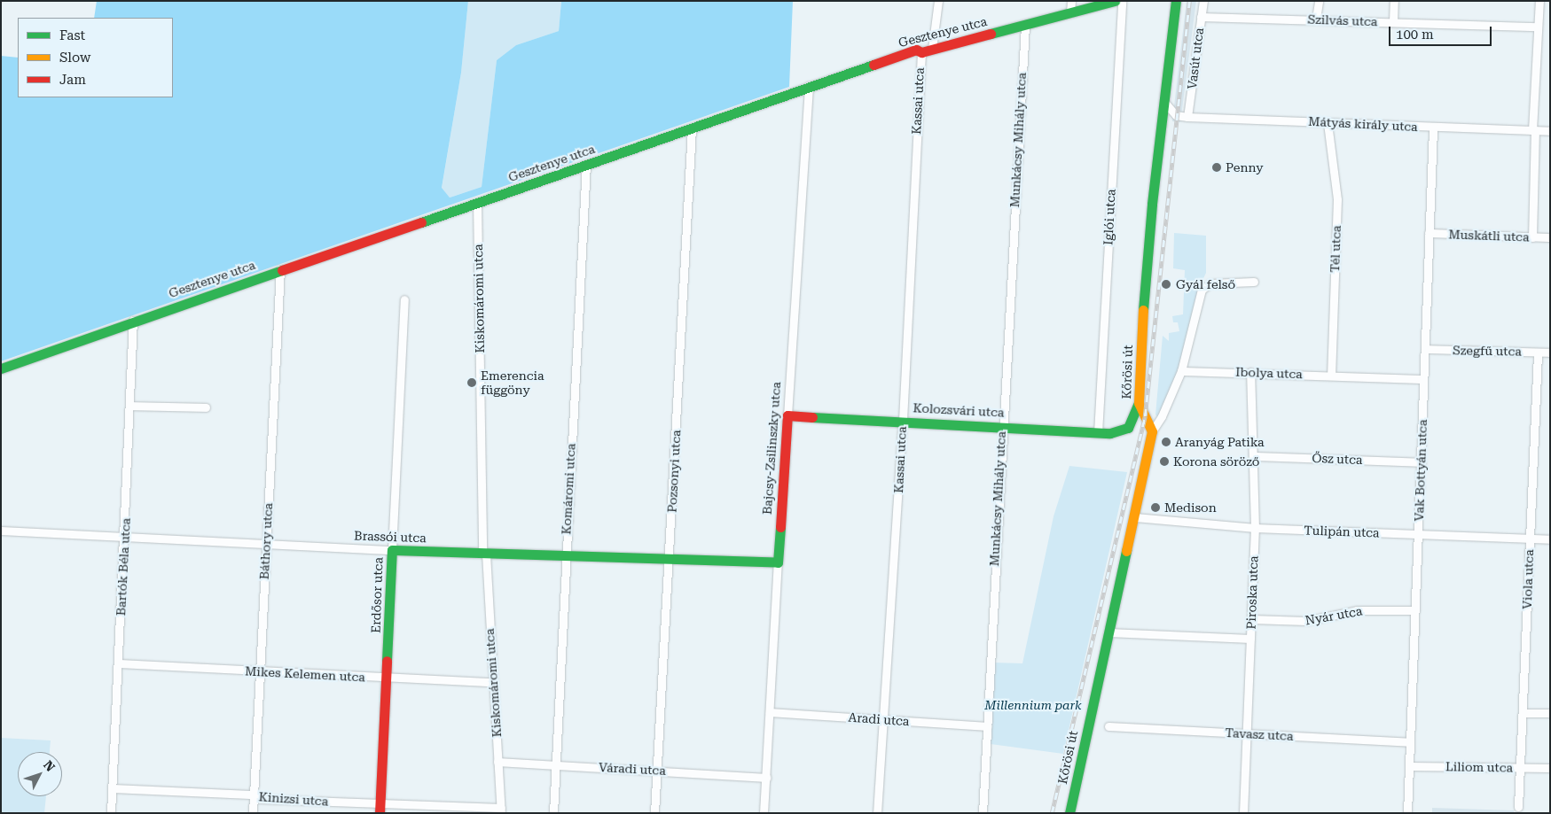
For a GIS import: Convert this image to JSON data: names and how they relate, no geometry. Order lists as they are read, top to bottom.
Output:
{
  "streets": {
    "street": [
      "Szilvás utca",
      "Gesztenye utca",
      "Vasút utca",
      "Kassai utca",
      "Mátyás király utca",
      "Munkácsy Mihály utca",
      "Iglói utca",
      "Muskátli utca",
      "Tél utca",
      "Kiskomáromi utca",
      "Szegfű utca",
      "Kőrösi út",
      "Ibolya utca",
      "Kolozsvári utca",
      "Bajcsy-Zsilinszky utca",
      "Ősz utca",
      "Vak Bottyán utca",
      "Pozsonyi utca",
      "Komáromi utca",
      "Tulipán utca",
      "Brassói utca",
      "Báthory utca",
      "Bartók Béla utca",
      "Viola utca",
      "Piroska utca",
      "Erdősor utca",
      "Nyár utca",
      "Mikes Kelemen utca",
      "Aradi utca",
      "Tavasz utca",
      "Liliom utca",
      "Váradi utca",
      "Kinizsi utca"
    ]
  },
  "crossings": [
    ["Szilvás utca", "Vasút utca"],
    ["Gesztenye utca", "Kassai utca"],
    ["Gesztenye utca", "Munkácsy Mihály utca"],
    ["Gesztenye utca", "Kiskomáromi utca"],
    ["Gesztenye utca", "Bajcsy-Zsilinszky utca"],
    ["Gesztenye utca", "Pozsonyi utca"],
    ["Gesztenye utca", "Komáromi utca"],
    ["Gesztenye utca", "Báthory utca"],
    ["Gesztenye utca", "Bartók Béla utca"],
    ["Vasút utca", "Mátyás király utca"],
    ["Kassai utca", "Kolozsvári utca"],
    ["Kassai utca", "Aradi utca"],
    ["Mátyás király utca", "Tél utca"],
    ["Mátyás király utca", "Vak Bottyán utca"],
    ["Munkácsy Mihály utca", "Kolozsvári utca"],
    ["Munkácsy Mihály utca", "Aradi utca"],
    ["Iglói utca", "Kolozsvári utca"],
    ["Muskátli utca", "Vak Bottyán utca"],
    ["Tél utca", "Ibolya utca"],
    ["Kiskomáromi utca", "Brassói utca"],
    ["Kiskomáromi utca", "Mikes Kelemen utca"],
    ["Kiskomáromi utca", "Váradi utca"],
    ["Kiskomáromi utca", "Kinizsi utca"],
    ["Szegfű utca", "Vak Bottyán utca"],
    ["Szegfű utca", "Viola utca"],
    ["Kőrösi út", "Kolozsvári utca"],
    ["Kőrösi út", "Tulipán utca"],
    ["Ibolya utca", "Vak Bottyán utca"],
    ["Ibolya utca", "Piroska utca"],
    ["Kolozsvári utca", "Bajcsy-Zsilinszky utca"],
    ["Bajcsy-Zsilinszky utca", "Brassói utca"],
    ["Bajcsy-Zsilinszky utca", "Aradi utca"],
    ["Bajcsy-Zsilinszky utca", "Váradi utca"],
    ["Ősz utca", "Vak Bottyán utca"],
    ["Ősz utca", "Piroska utca"],
    ["Vak Bottyán utca", "Tulipán utca"],
    ["Vak Bottyán utca", "Nyár utca"],
    ["Vak Bottyán utca", "Tavasz utca"],
    ["Vak Bottyán utca", "Liliom utca"],
    ["Pozsonyi utca", "Brassói utca"],
    ["Pozsonyi utca", "Váradi utca"],
    ["Komáromi utca", "Brassói utca"],
    ["Komáromi utca", "Váradi utca"],
    ["Tulipán utca", "Viola utca"],
    ["Tulipán utca", "Piroska utca"],
    ["Brassói utca", "Báthory utca"],
    ["Brassói utca", "Bartók Béla utca"],
    ["Brassói utca", "Erdősor utca"],
    ["Báthory utca", "Mikes Kelemen utca"],
    ["Báthory utca", "Kinizsi utca"],
    ["Bartók Béla utca", "Mikes Kelemen utca"],
    ["Bartók Béla utca", "Kinizsi utca"],
    ["Viola utca", "Liliom utca"],
    ["Piroska utca", "Nyár utca"],
    ["Piroska utca", "Tavasz utca"],
    ["Erdősor utca", "Mikes Kelemen utca"],
    ["Erdősor utca", "Kinizsi utca"]
  ],
  "parks": ["Millennium park"],
  "places": [
    "Penny",
    "Gyál felső",
    "Emerencia függöny",
    "Aranyág Patika",
    "Korona söröző",
    "Medison"
  ],
  "legend": ["Fast", "Slow", "Jam"],
  "scale_bar": "100 m",
  "north": "top right"
}
